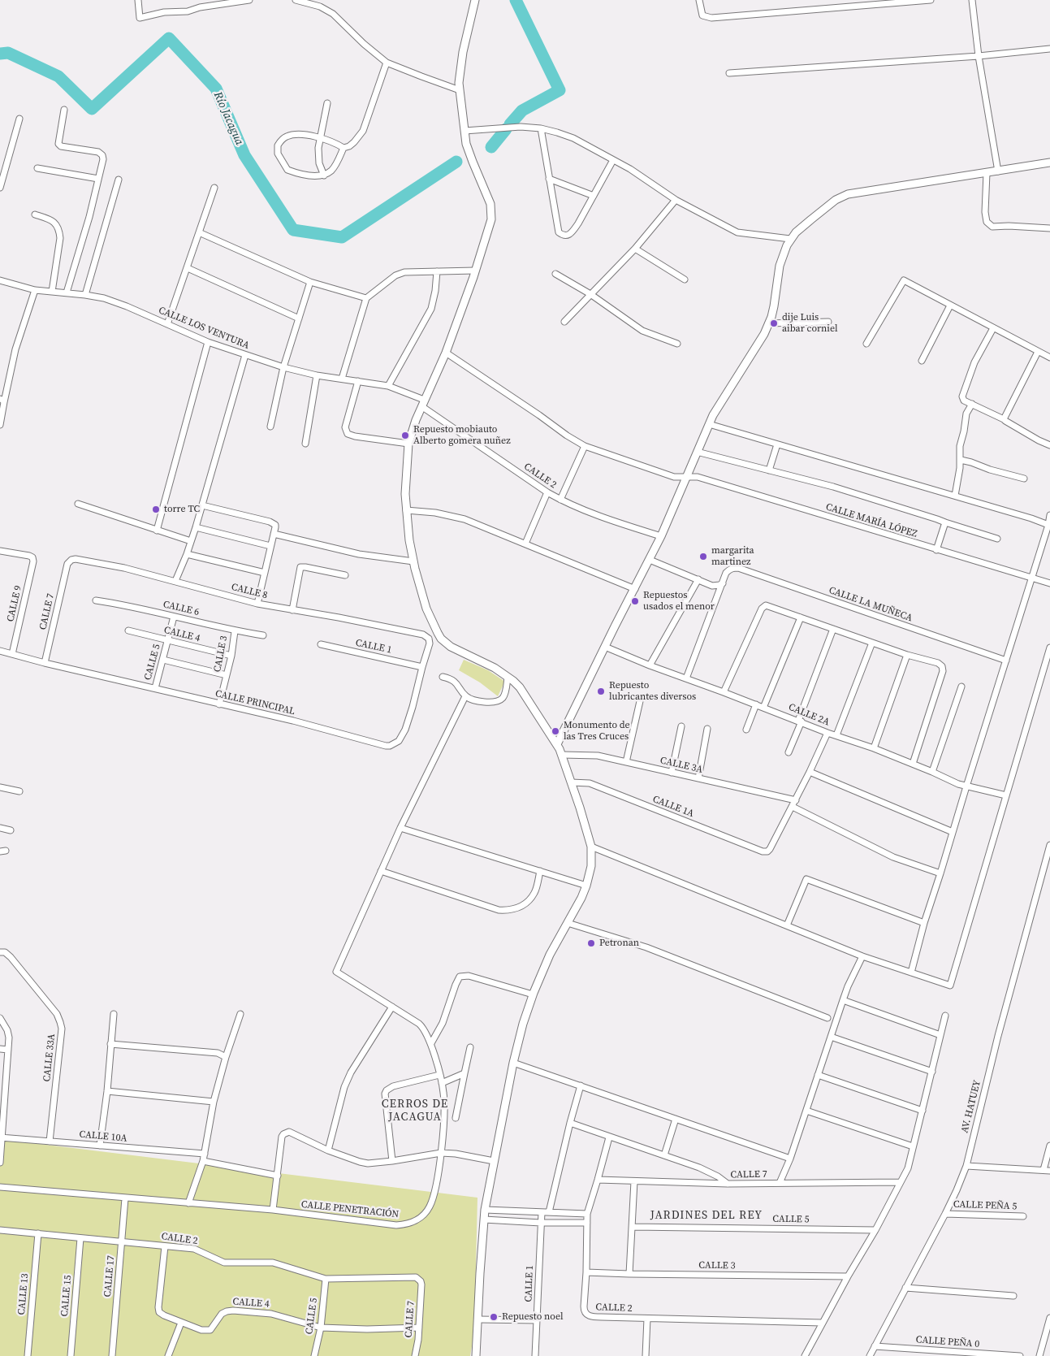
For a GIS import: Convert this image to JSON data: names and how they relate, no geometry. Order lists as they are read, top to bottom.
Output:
{
  "streets": {
    "street": [
      "CALLE LOS VENTURA",
      "CALLE 2",
      "CALLE MARÍA LÓPEZ",
      "CALLE 8",
      "CALLE 9",
      "CALLE LA MUÑECA",
      "CALLE 6",
      "CALLE 7",
      "CALLE 4",
      "CALLE 1",
      "CALLE 3",
      "CALLE 5",
      "CALLE PRINCIPAL",
      "CALLE 2A",
      "CALLE 3A",
      "CALLE 1A",
      "CALLE 33A",
      "AV. HATUEY",
      "CALLE 10A",
      "CALLE PEÑA 5",
      "CALLE PENETRACIÓN",
      "CALLE 17",
      "CALLE 13",
      "CALLE 15",
      "CALLE PEÑA 0"
    ]
  },
  "crossings": [
    ["CALLE LOS VENTURA", "CALLE 2"],
    ["CALLE 2", "CALLE 7"],
    ["CALLE 2", "CALLE 4"],
    ["CALLE 2", "CALLE 3"],
    ["CALLE 2", "CALLE 5"],
    ["CALLE 2", "CALLE 17"],
    ["CALLE 2", "CALLE 13"],
    ["CALLE 2", "CALLE 15"],
    ["CALLE 8", "CALLE 7"],
    ["CALLE 8", "CALLE PRINCIPAL"],
    ["CALLE 9", "CALLE PRINCIPAL"],
    ["CALLE 6", "CALLE 3"],
    ["CALLE 6", "CALLE 5"],
    ["CALLE 7", "CALLE 4"],
    ["CALLE 7", "CALLE PRINCIPAL"],
    ["CALLE 4", "CALLE 3"],
    ["CALLE 4", "CALLE 5"],
    ["CALLE 1", "CALLE PRINCIPAL"],
    ["CALLE 3", "CALLE PRINCIPAL"],
    ["CALLE 5", "CALLE PRINCIPAL"],
    ["CALLE 33A", "CALLE 10A"],
    ["AV. HATUEY", "CALLE PEÑA 5"],
    ["AV. HATUEY", "CALLE PEÑA 0"],
    ["CALLE PENETRACIÓN", "CALLE 17"]
  ],
  "districts": ["CERROS DE JACAGUA", "JARDINES DEL REY"],
  "water": ["Río Jacagua"],
  "places": [
    "dije Luis aibar corniel",
    "Repuesto mobiauto Alberto gomera nuñez",
    "torre TC",
    "margarita martinez",
    "Repuestos usados el menor",
    "Repuesto lubricantes diversos",
    "Monumento de las Tres Cruces",
    "Petronan",
    "Repuesto noel"
  ]
}
